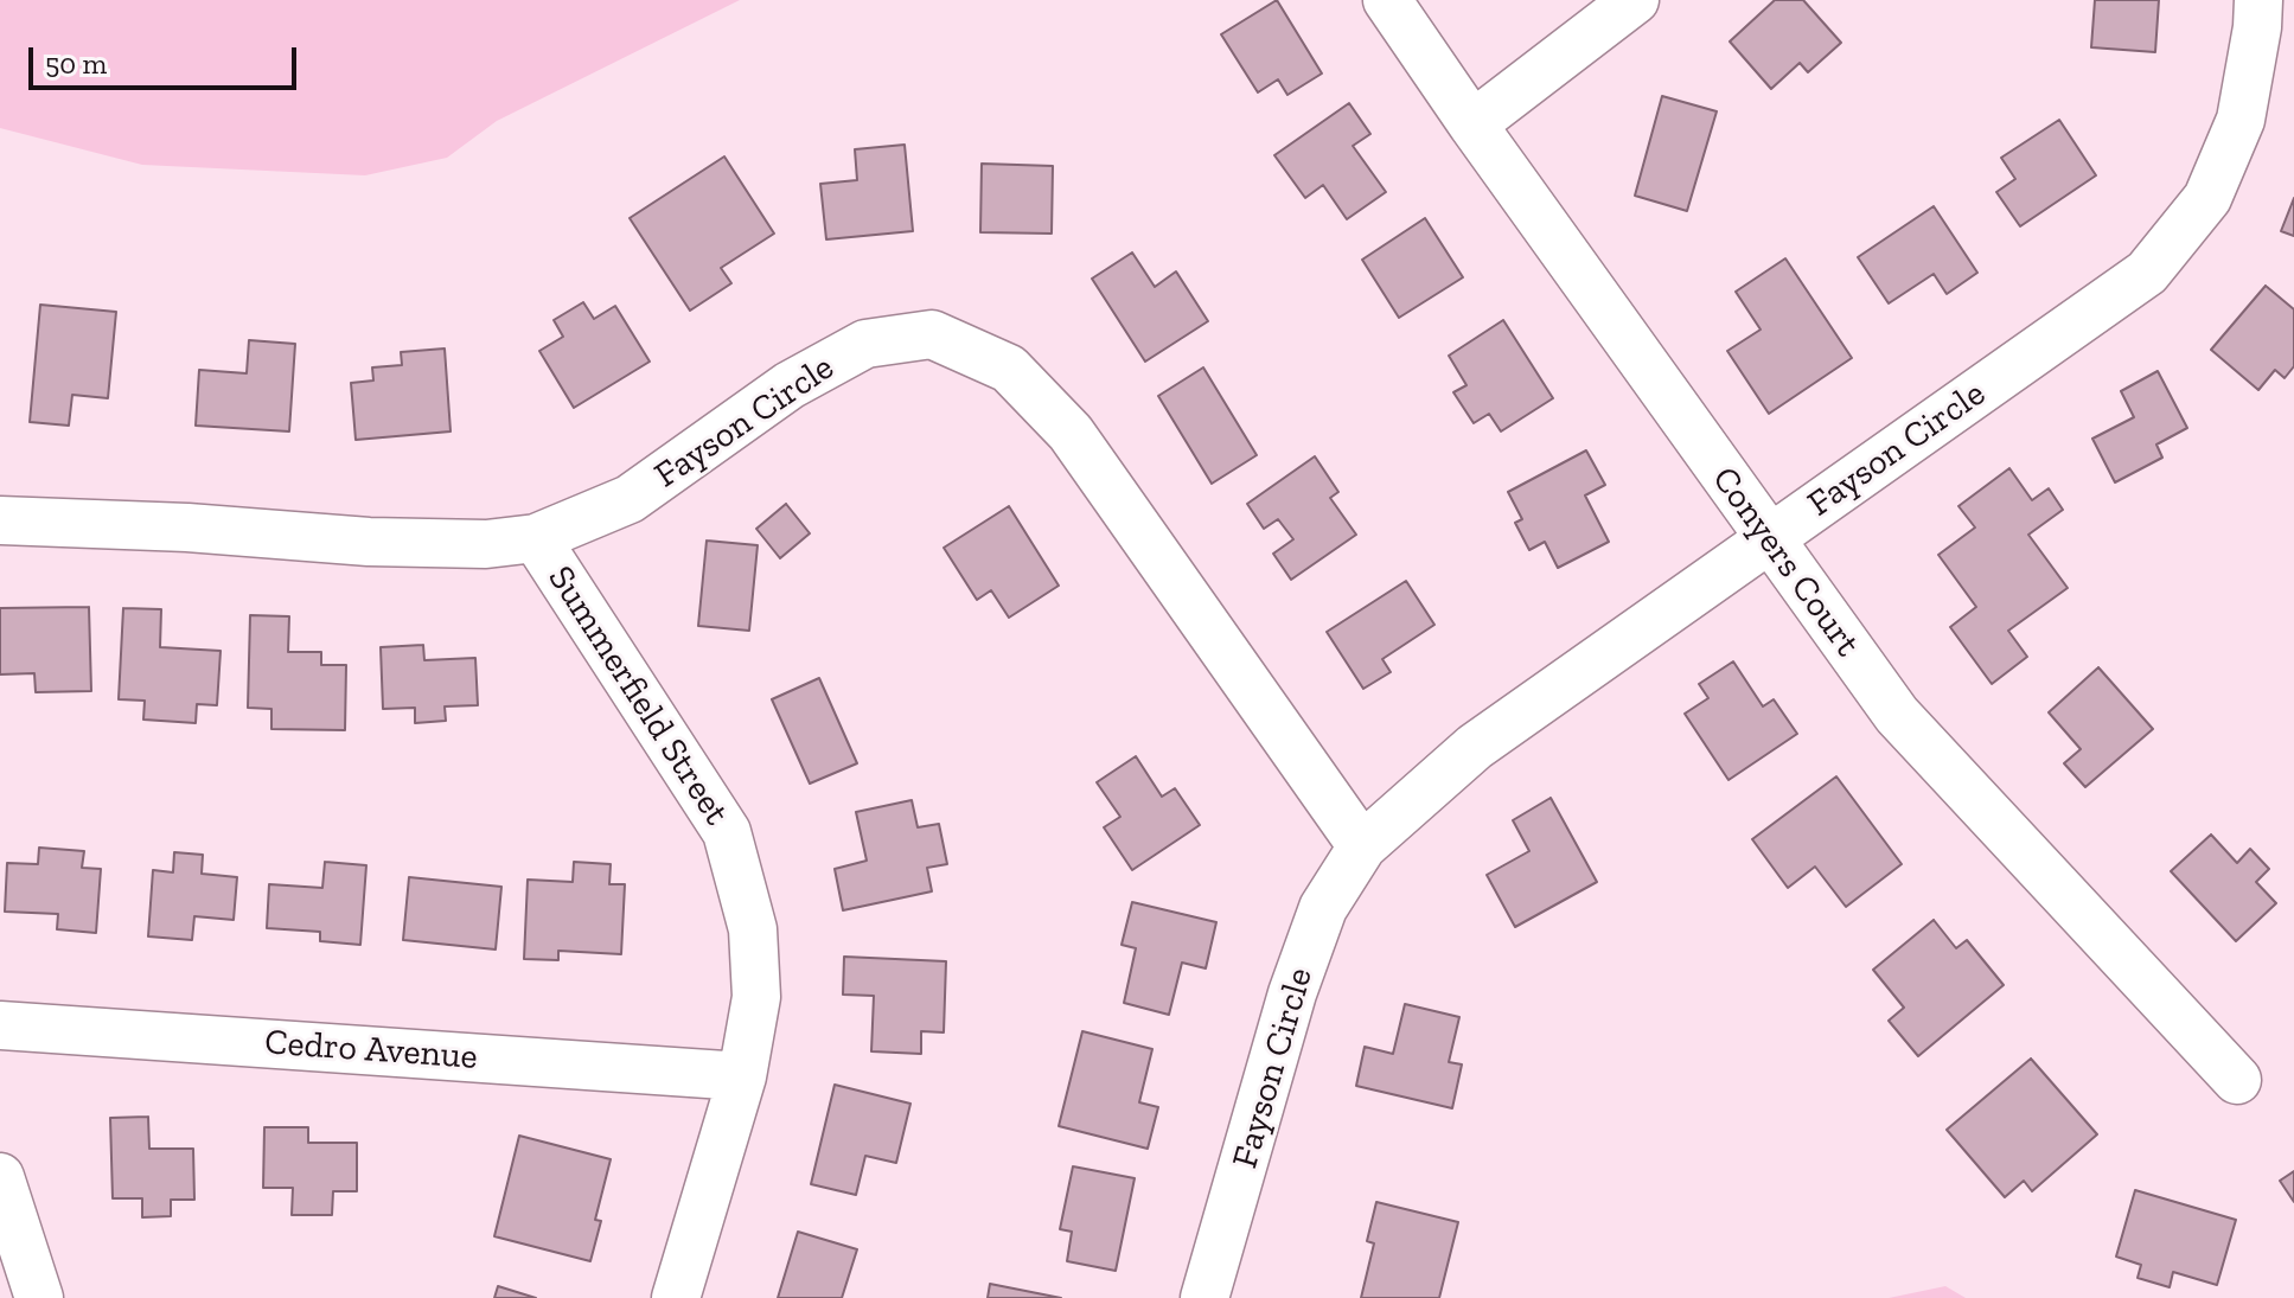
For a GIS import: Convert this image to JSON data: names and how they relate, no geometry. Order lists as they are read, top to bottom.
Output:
{
  "streets": {
    "street": [
      "Fayson Circle",
      "Conyers Court",
      "Summerfield Street",
      "Cedro Avenue"
    ]
  },
  "crossings": [
    ["Fayson Circle", "Conyers Court"],
    ["Fayson Circle", "Summerfield Street"],
    ["Summerfield Street", "Cedro Avenue"]
  ],
  "scale_bar": "50 m"
}
